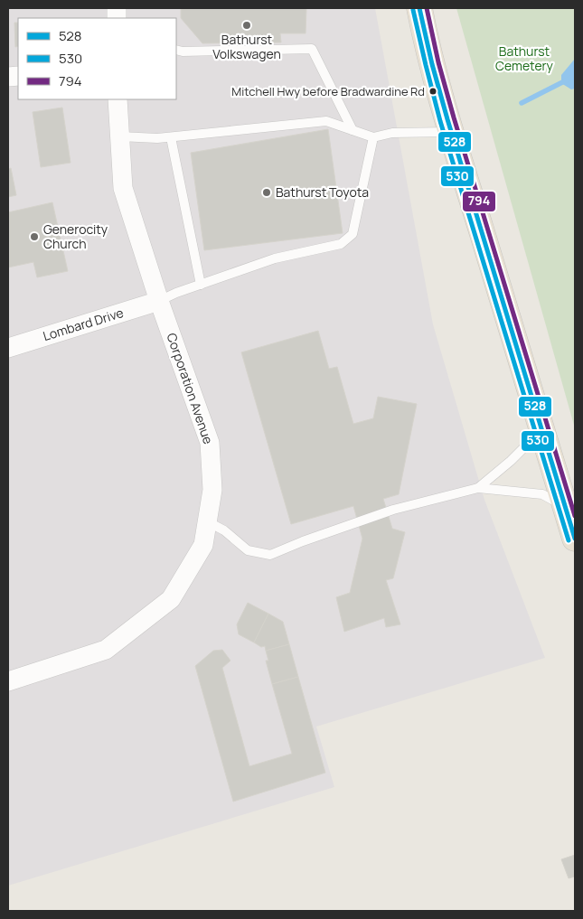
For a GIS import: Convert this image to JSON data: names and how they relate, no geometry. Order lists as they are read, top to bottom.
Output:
{
  "streets": {
    "street": ["Lombard Drive", "Corporation Avenue"]
  },
  "crossings": [
    ["Lombard Drive", "Corporation Avenue"]
  ],
  "parks": ["Bathurst Cemetery"],
  "places": [
    "Bathurst Volkswagen",
    "Mitchell Hwy before Bradwardine Rd",
    "Bathurst Toyota",
    "Generocity Church"
  ],
  "lines": ["transit line 528", "transit line 794", "transit line 530"],
  "legend": ["528", "530", "794"]
}
